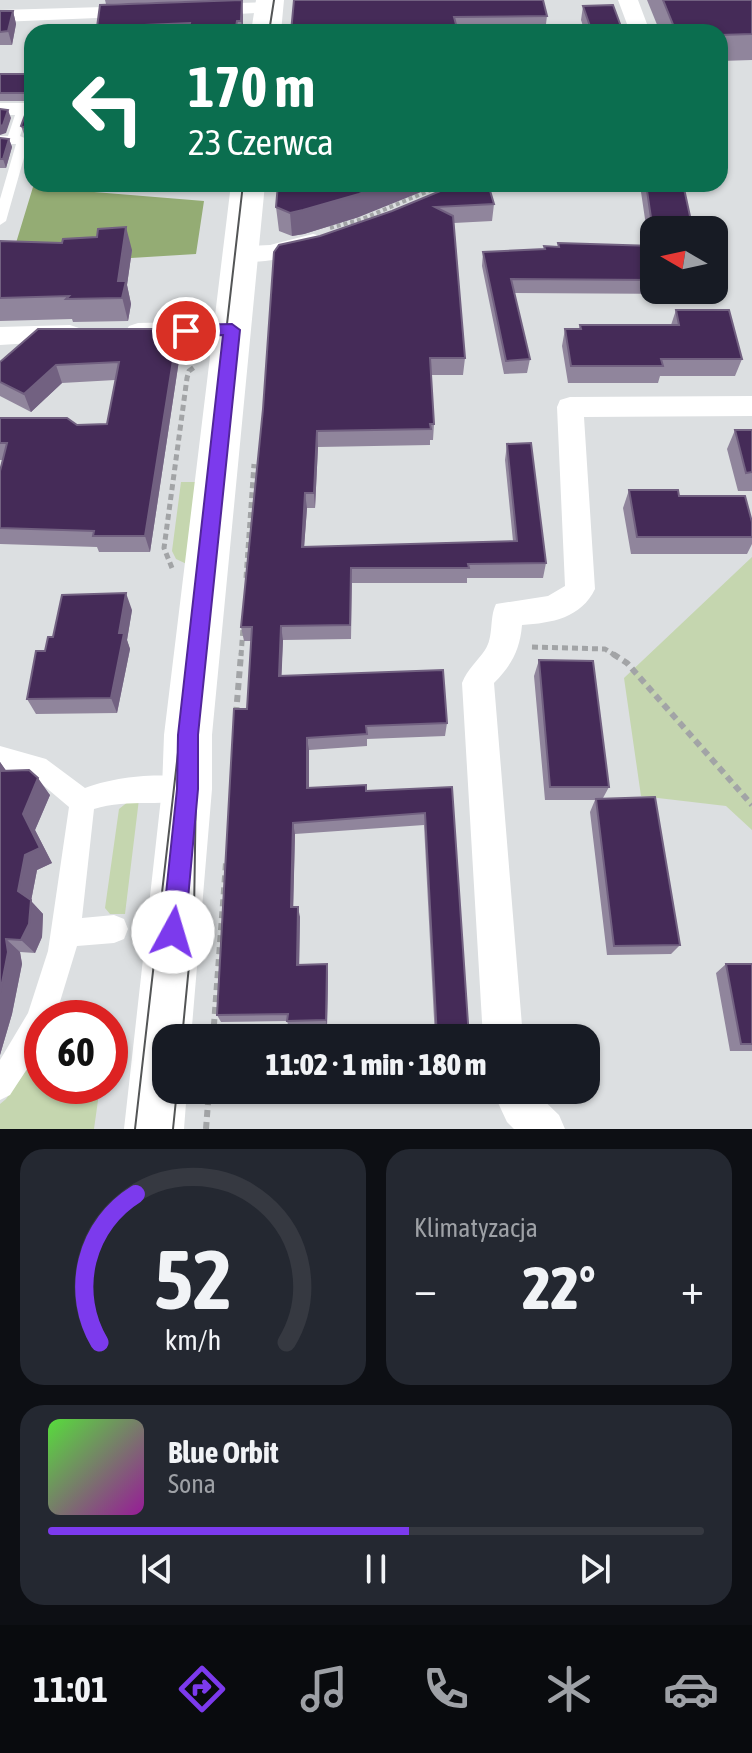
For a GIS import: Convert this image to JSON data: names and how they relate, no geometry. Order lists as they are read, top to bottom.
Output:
{
  "north": "left",
  "page": {
    "turn": ["170 m", "23 Czerwca"],
    "limit": "60",
    "trip": "11:02 · 1 min · 180 m",
    "tile": "Klimatyzacja",
    "heat": ["−", "22°", "+"],
    "song": ["Blue Orbit", "Sona"],
    "tabs": "11:01",
    "gauge": ["52", "km/h"]
  }
}
